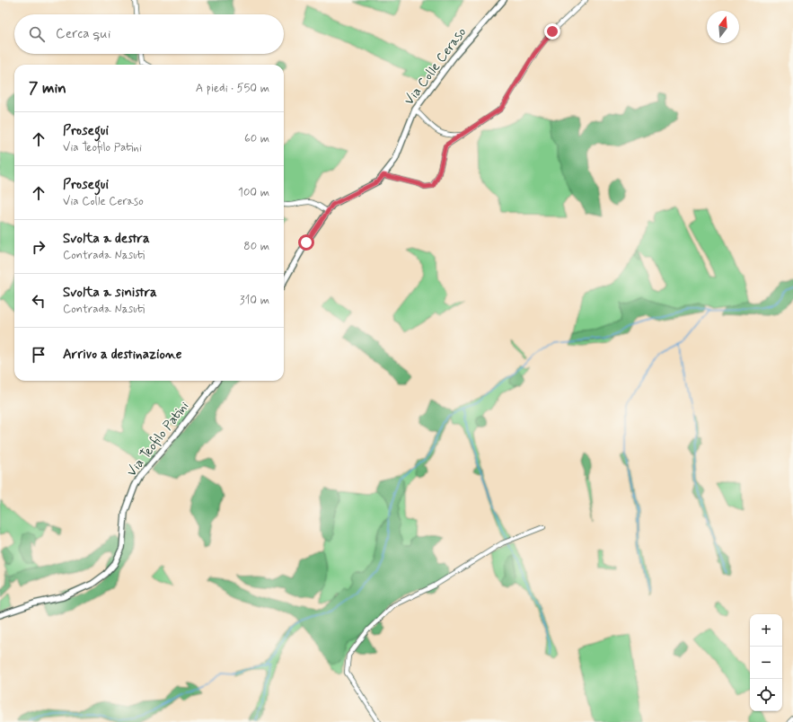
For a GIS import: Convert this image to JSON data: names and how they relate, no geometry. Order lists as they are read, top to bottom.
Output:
{
  "streets": {
    "street": ["Via Colle Ceraso", "Via Teofilo Patini"]
  },
  "north": "top",
  "page": {
    "search": "Cerca qui",
    "heading": ["7 min", "A piedi · 550 m"],
    "list": [
      ["Prosegui", "Via Teofilo Patini", "60 m"],
      ["Prosegui", "Via Colle Ceraso", "100 m"],
      ["Svolta a destra", "Contrada Nasuti", "80 m"],
      ["Svolta a sinistra", "Contrada Nasuti", "310 m"],
      "Arrivo a destinazione"
    ],
    "map_buttons": ["+", "−"]
  }
}
